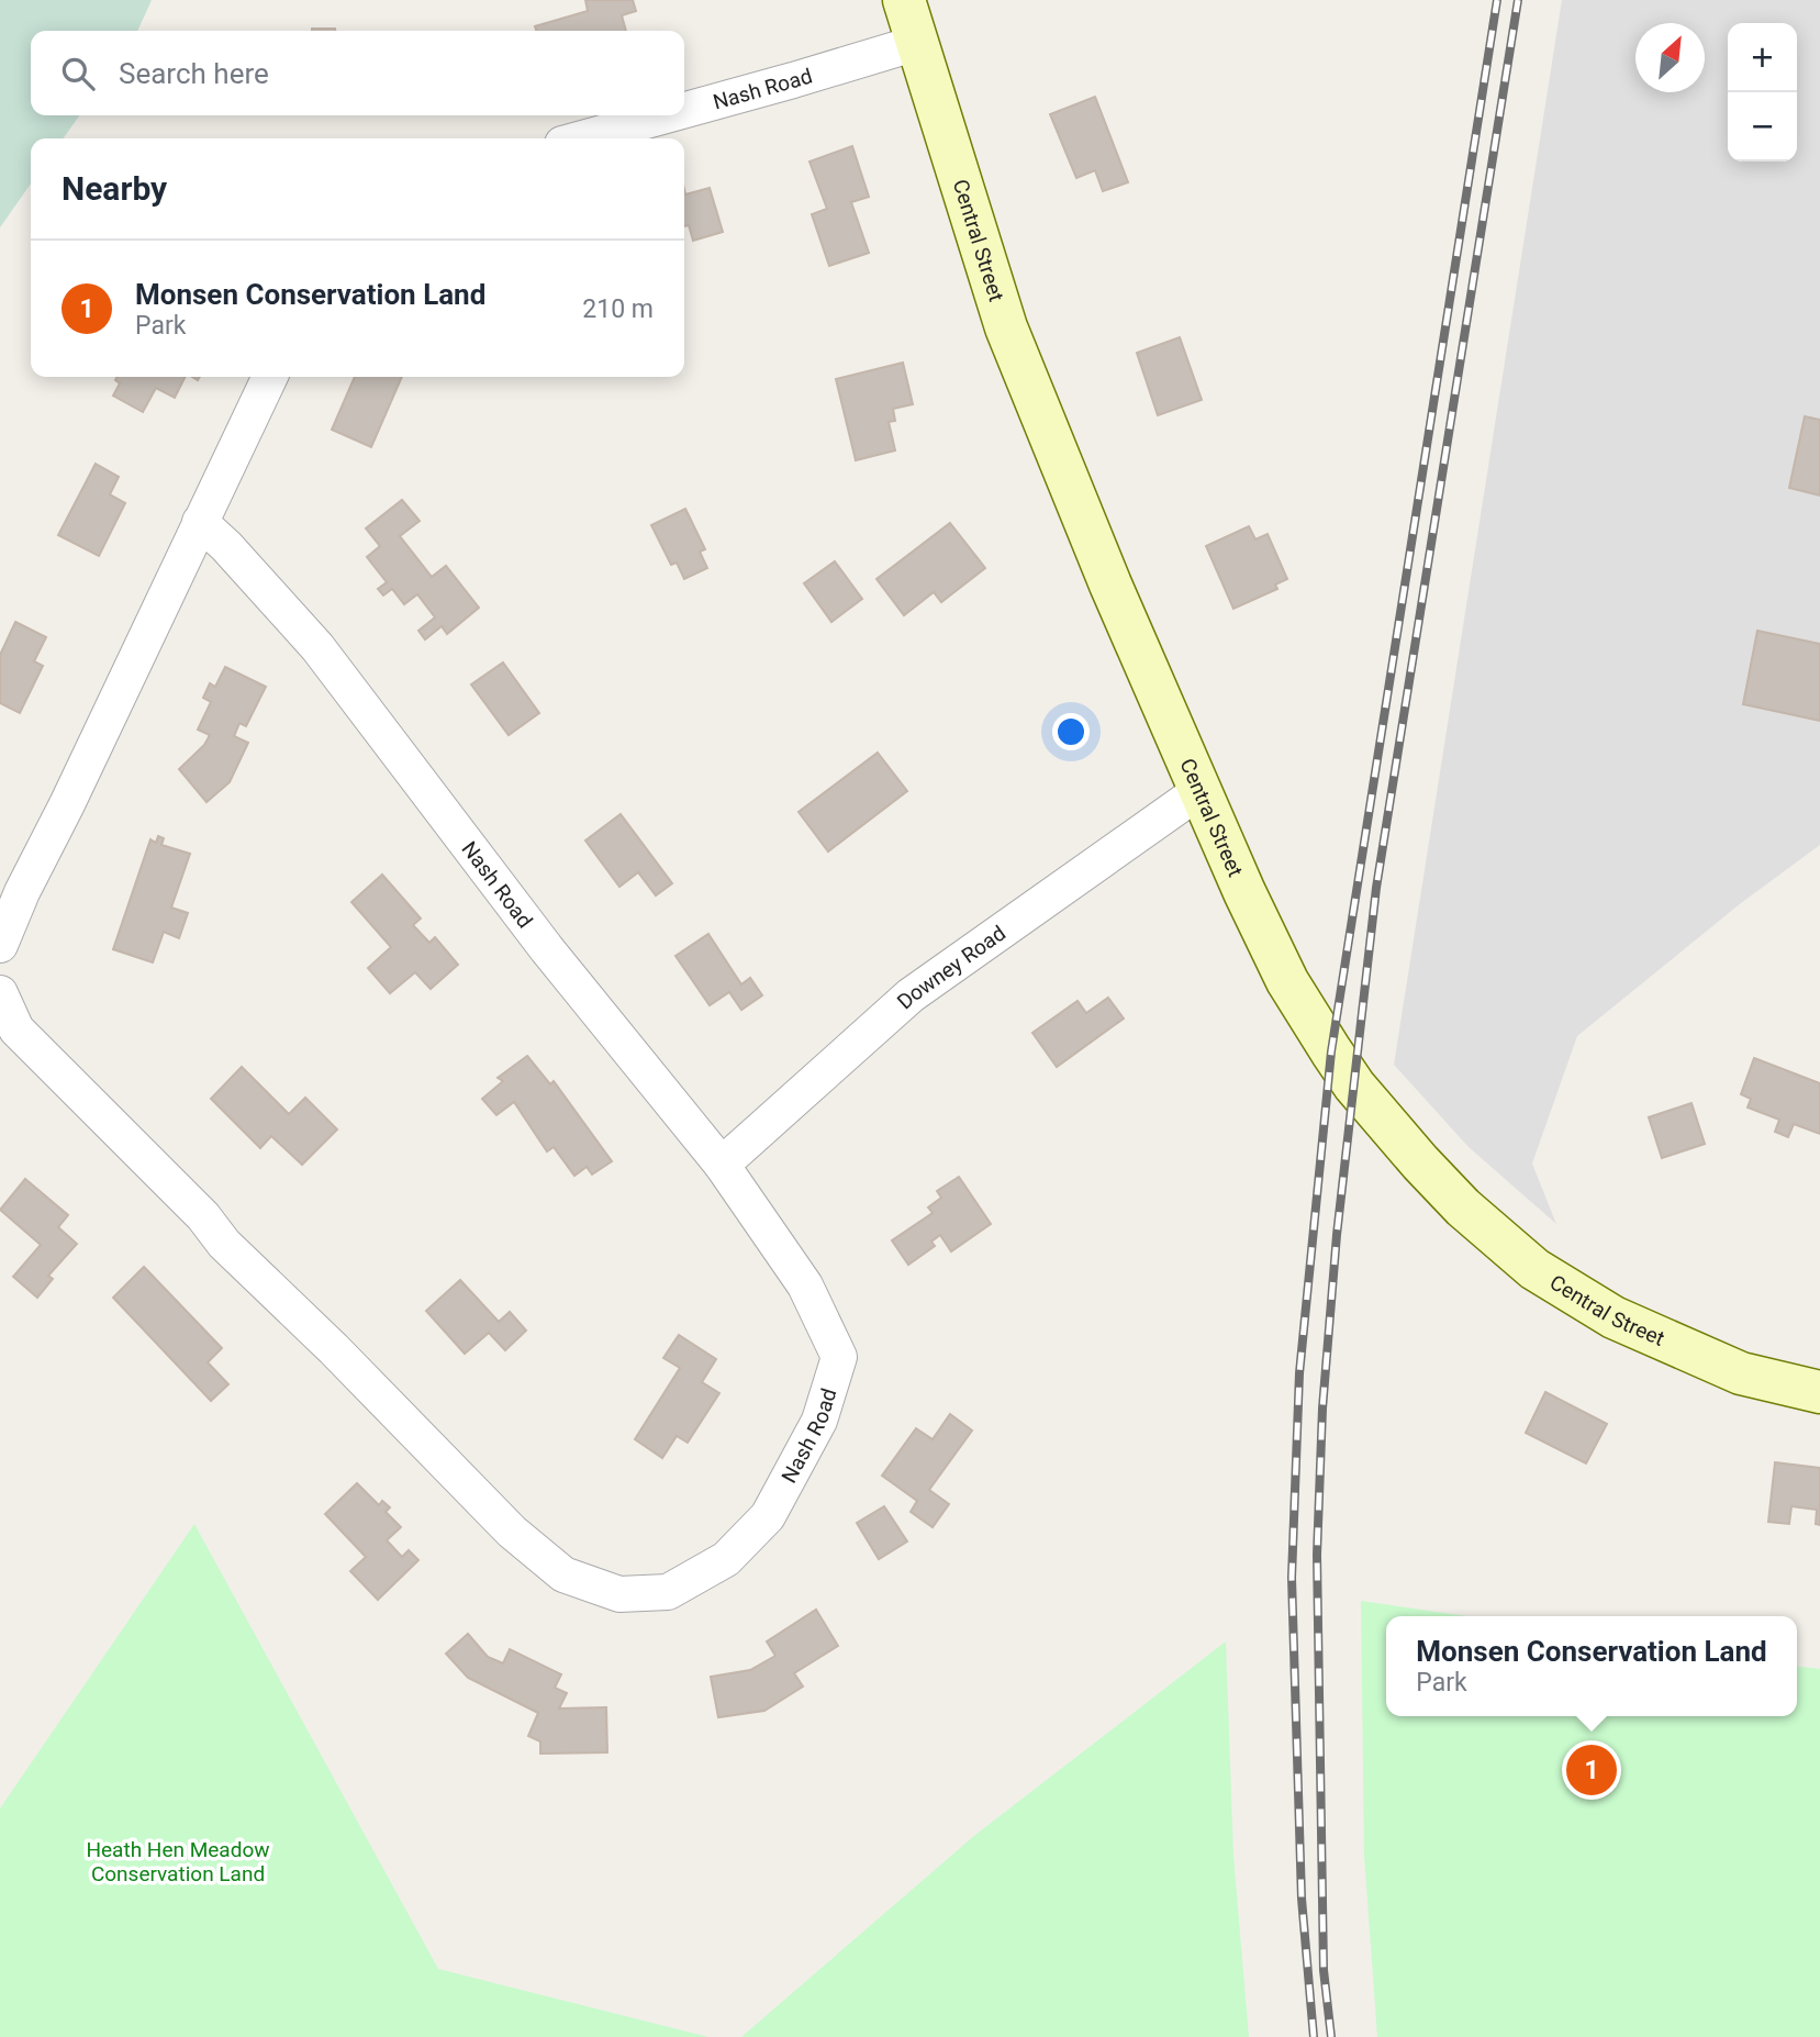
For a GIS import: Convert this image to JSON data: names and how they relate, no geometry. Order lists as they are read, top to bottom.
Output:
{
  "streets": {
    "street": ["Nash Road", "Central Street", "Downey Road"]
  },
  "crossings": [
    ["Nash Road", "Central Street"],
    ["Nash Road", "Downey Road"],
    ["Central Street", "Downey Road"]
  ],
  "parks": ["Heath Hen Meadow Conservation Land"],
  "north": "top right",
  "page": {
    "map_buttons": ["+", "−"],
    "search": "Search here",
    "heading": "Nearby",
    "list": [
      {
        "mark": "1",
        "name": "Monsen Conservation Land",
        "note": "Park",
        "value": "210 m"
      }
    ],
    "popup": ["Monsen Conservation Land", "Park"],
    "pins": "1"
  }
}
